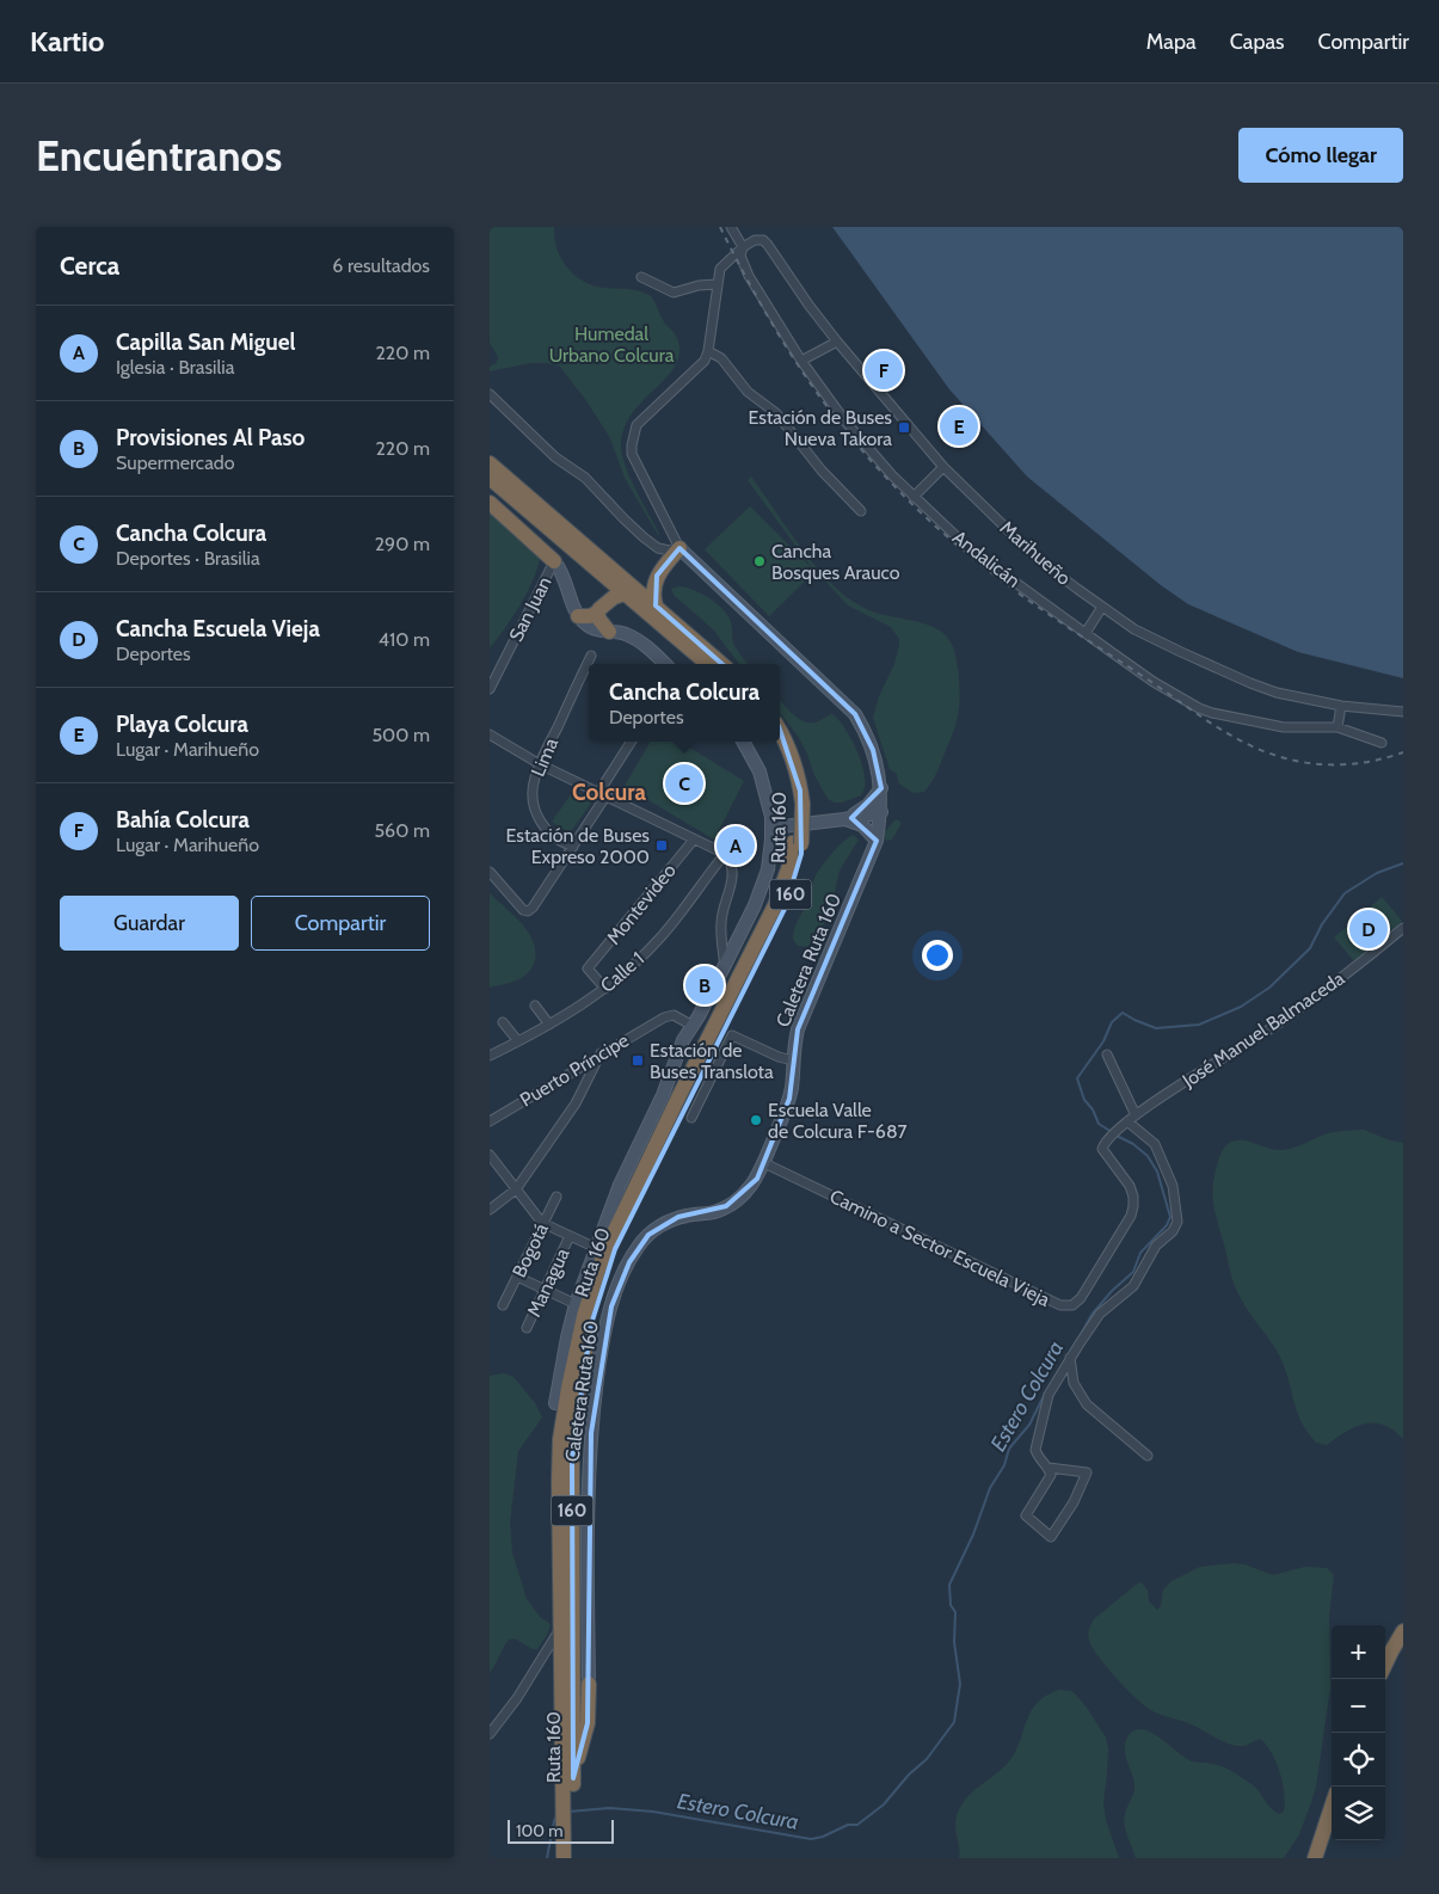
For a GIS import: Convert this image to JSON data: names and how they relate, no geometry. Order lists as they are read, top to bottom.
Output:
{
  "streets": {
    "highway": ["Ruta 160", "160"],
    "street": [
      "Marihueño",
      "Andalicán",
      "San Juan",
      "Lima",
      "Montevideo",
      "Caletera Ruta 160",
      "Calle 1",
      "José Manuel Balmaceda",
      "Puerto Príncipe",
      "Camino a Sector Escuela Vieja",
      "Bogotá",
      "Managua"
    ]
  },
  "crossings": [
    ["Marihueño", "Andalicán"],
    ["Montevideo", "Calle 1"],
    ["Caletera Ruta 160", "Puerto Príncipe"],
    ["Caletera Ruta 160", "Camino a Sector Escuela Vieja"],
    ["José Manuel Balmaceda", "Camino a Sector Escuela Vieja"]
  ],
  "districts": ["Colcura"],
  "water": ["Estero Colcura"],
  "parks": ["Humedal Urbano Colcura"],
  "places": {
    "transit": ["Estación de Buses Nueva Takora", "Estación de Buses Expreso 2000", "Estación de Buses Translota"],
    "other": ["Cancha Bosques Arauco", "Escuela Valle de Colcura F-687"]
  },
  "scale_bar": "100 m",
  "page": {
    "header": "Kartio",
    "nav": ["Mapa", "Capas", "Compartir"],
    "buttons": [
      "Cómo llegar",
      ["Guardar", "Compartir"]
    ],
    "title": "Encuéntranos",
    "heading": ["Cerca", "6 resultados"],
    "list": [
      {
        "mark": "A",
        "name": "Capilla San Miguel",
        "note": "Iglesia · Brasilia",
        "value": "220 m"
      },
      {
        "mark": "B",
        "name": "Provisiones Al Paso",
        "note": "Supermercado",
        "value": "220 m"
      },
      {
        "mark": "C",
        "name": "Cancha Colcura",
        "note": "Deportes · Brasilia",
        "value": "290 m"
      },
      {
        "mark": "D",
        "name": "Cancha Escuela Vieja",
        "note": "Deportes",
        "value": "410 m"
      },
      {
        "mark": "E",
        "name": "Playa Colcura",
        "note": "Lugar · Marihueño",
        "value": "500 m"
      },
      {
        "mark": "F",
        "name": "Bahía Colcura",
        "note": "Lugar · Marihueño",
        "value": "560 m"
      }
    ],
    "pins": [
      "F",
      "E",
      "C",
      "A",
      "D",
      "B"
    ],
    "popup": ["Cancha Colcura", "Deportes"],
    "map_buttons": ["+", "−"],
    "scale": "100 m"
  }
}
